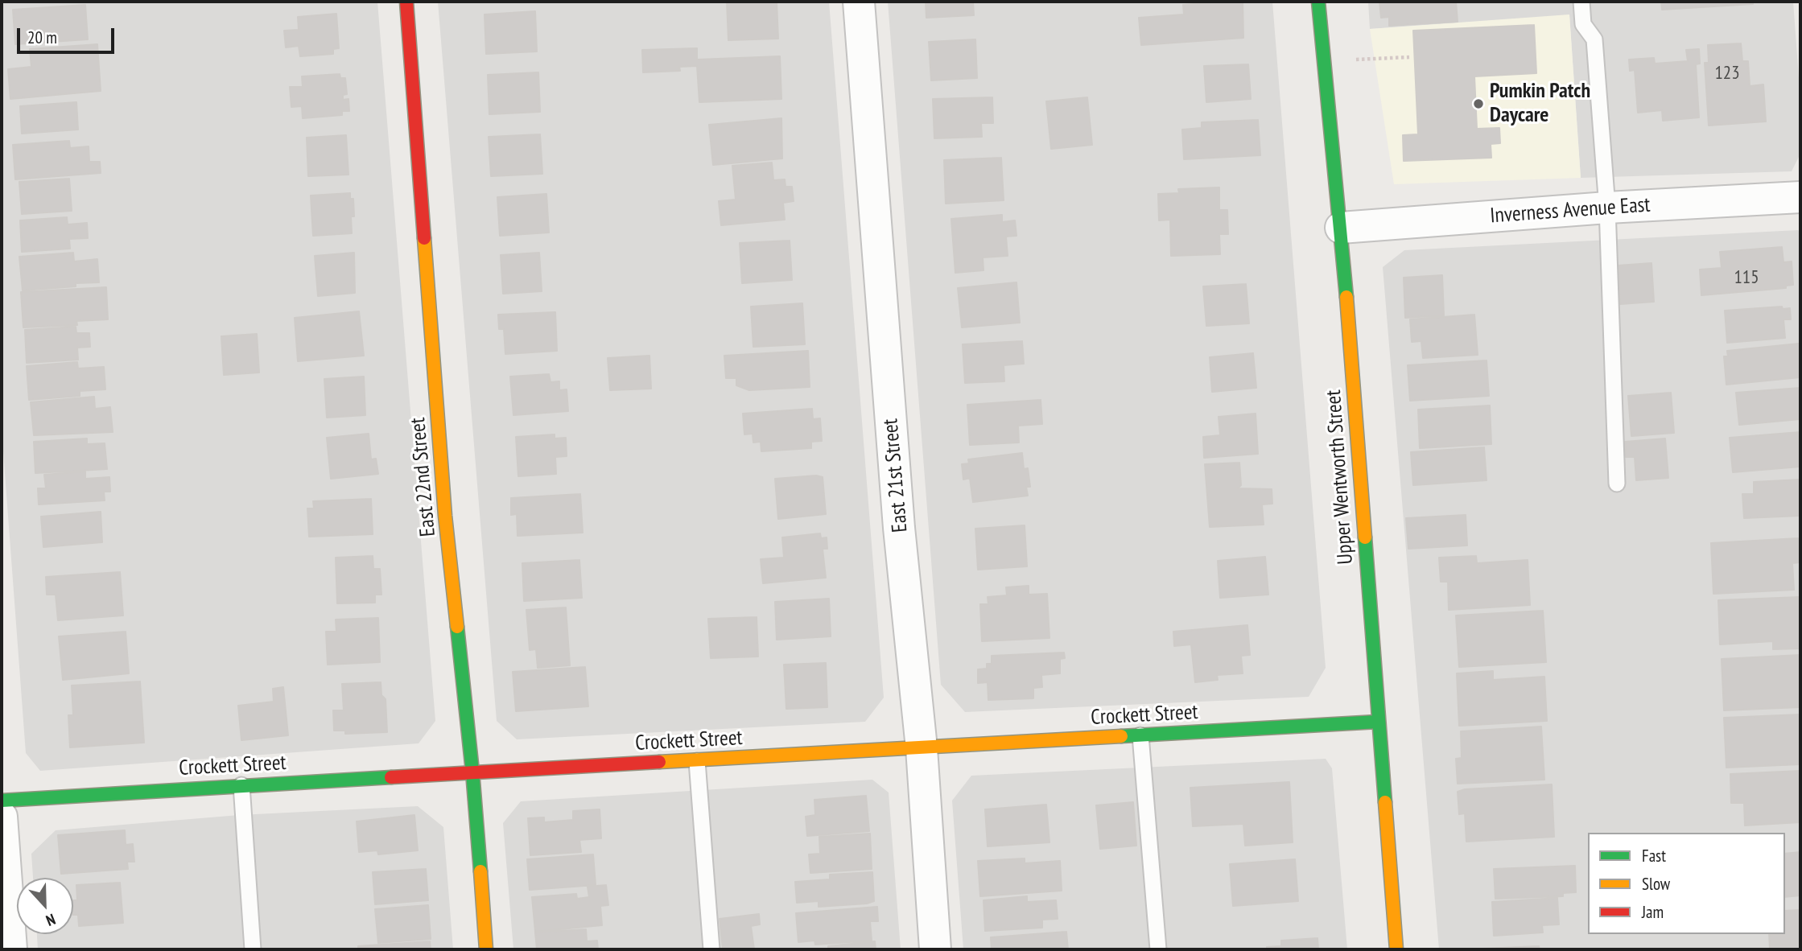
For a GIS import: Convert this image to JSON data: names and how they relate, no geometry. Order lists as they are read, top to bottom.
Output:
{
  "streets": {
    "street": [
      "Inverness Avenue East",
      "East 21st Street",
      "East 22nd Street",
      "Upper Wentworth Street",
      "Crockett Street"
    ]
  },
  "crossings": [
    ["Inverness Avenue East", "Upper Wentworth Street"],
    ["East 21st Street", "Crockett Street"],
    ["East 22nd Street", "Crockett Street"],
    ["Upper Wentworth Street", "Crockett Street"]
  ],
  "places": ["Pumkin Patch Daycare"],
  "house_numbers": ["123", "115"],
  "legend": ["Fast", "Slow", "Jam"],
  "scale_bar": "20 m",
  "north": "bottom"
}
